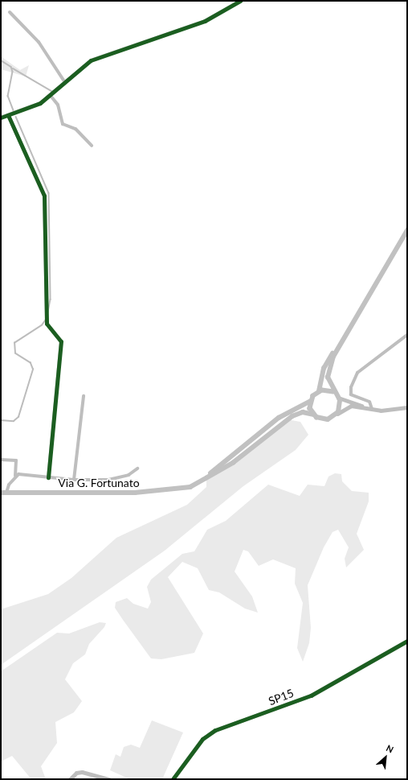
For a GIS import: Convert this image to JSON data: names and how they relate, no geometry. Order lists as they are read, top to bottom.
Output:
{
  "streets": {
    "main road": ["Via G. Fortunato"],
    "street": ["SP15"]
  },
  "north": "top right"
}
